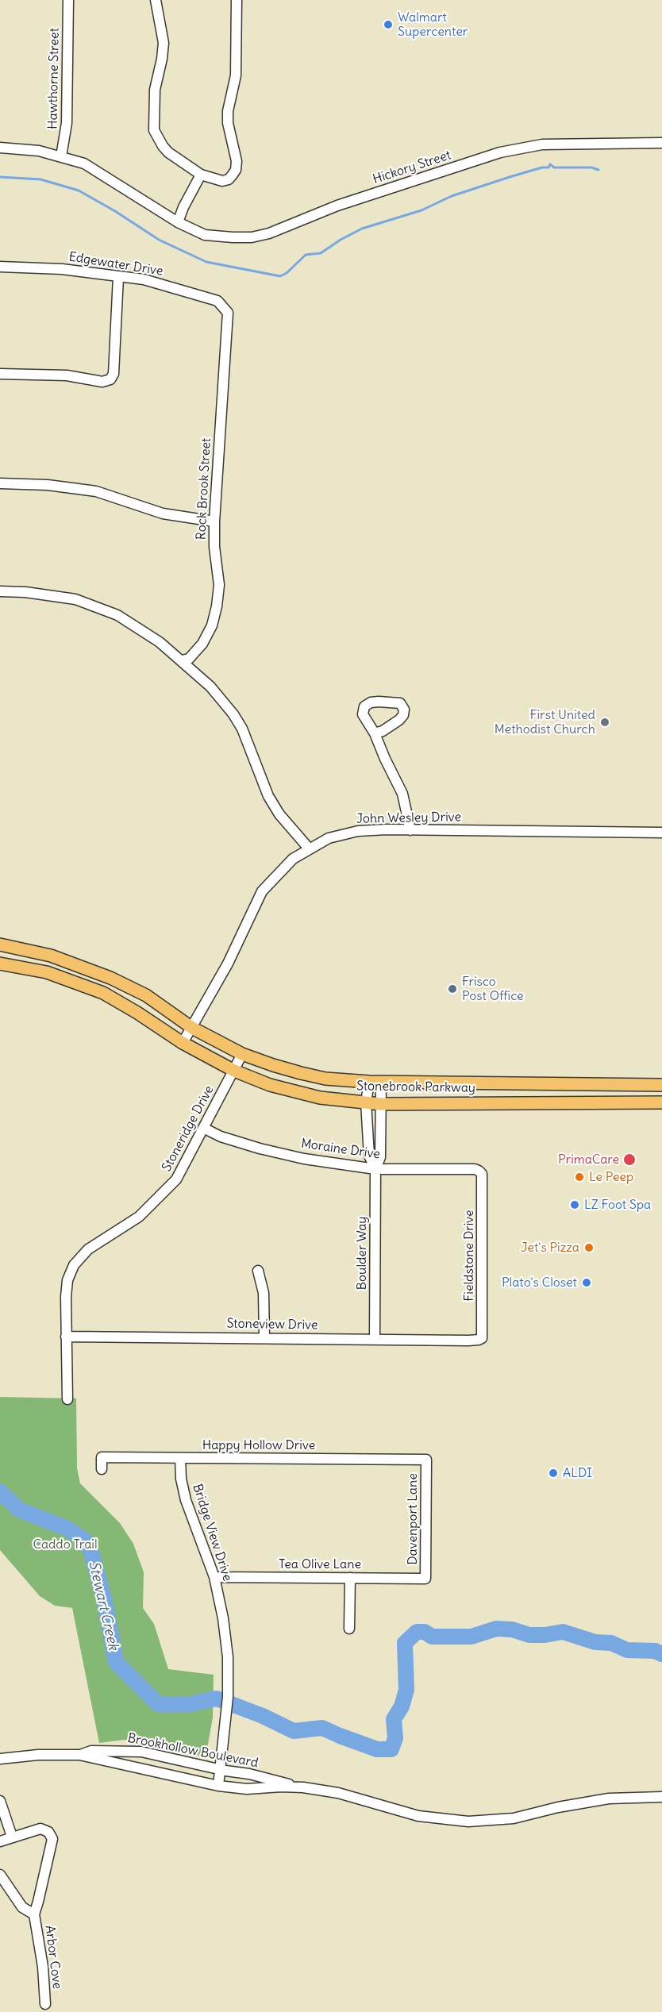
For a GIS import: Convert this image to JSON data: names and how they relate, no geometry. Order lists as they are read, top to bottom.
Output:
{
  "streets": {
    "main road": ["Stonebrook Parkway"],
    "street": [
      "Hawthorne Street",
      "Hickory Street",
      "Edgewater Drive",
      "Rock Brook Street",
      "John Wesley Drive",
      "Stoneridge Drive",
      "Moraine Drive",
      "Boulder Way",
      "Fieldstone Drive",
      "Stoneview Drive",
      "Happy Hollow Drive",
      "Davenport Lane",
      "Bridge View Drive",
      "Tea Olive Lane",
      "Brookhollow Boulevard",
      "Arbor Cove"
    ]
  },
  "crossings": [
    ["Hawthorne Street", "Hickory Street"],
    ["Edgewater Drive", "Rock Brook Street"],
    ["John Wesley Drive", "Stonebrook Parkway"],
    ["Stonebrook Parkway", "Stoneridge Drive"],
    ["Stonebrook Parkway", "Boulder Way"],
    ["Stoneridge Drive", "Moraine Drive"],
    ["Stoneridge Drive", "Stoneview Drive"],
    ["Moraine Drive", "Boulder Way"],
    ["Moraine Drive", "Fieldstone Drive"],
    ["Boulder Way", "Stoneview Drive"],
    ["Fieldstone Drive", "Stoneview Drive"],
    ["Happy Hollow Drive", "Davenport Lane"],
    ["Happy Hollow Drive", "Bridge View Drive"],
    ["Davenport Lane", "Tea Olive Lane"],
    ["Bridge View Drive", "Tea Olive Lane"],
    ["Bridge View Drive", "Brookhollow Boulevard"]
  ],
  "water": ["Stewart Creek"],
  "parks": ["Caddo Trail"],
  "places": [
    "Walmart Supercenter",
    "First United Methodist Church",
    "Frisco Post Office",
    "PrimaCare",
    "Le Peep",
    "LZ Foot Spa",
    "Jet's Pizza",
    "Plato's Closet",
    "ALDI"
  ]
}
